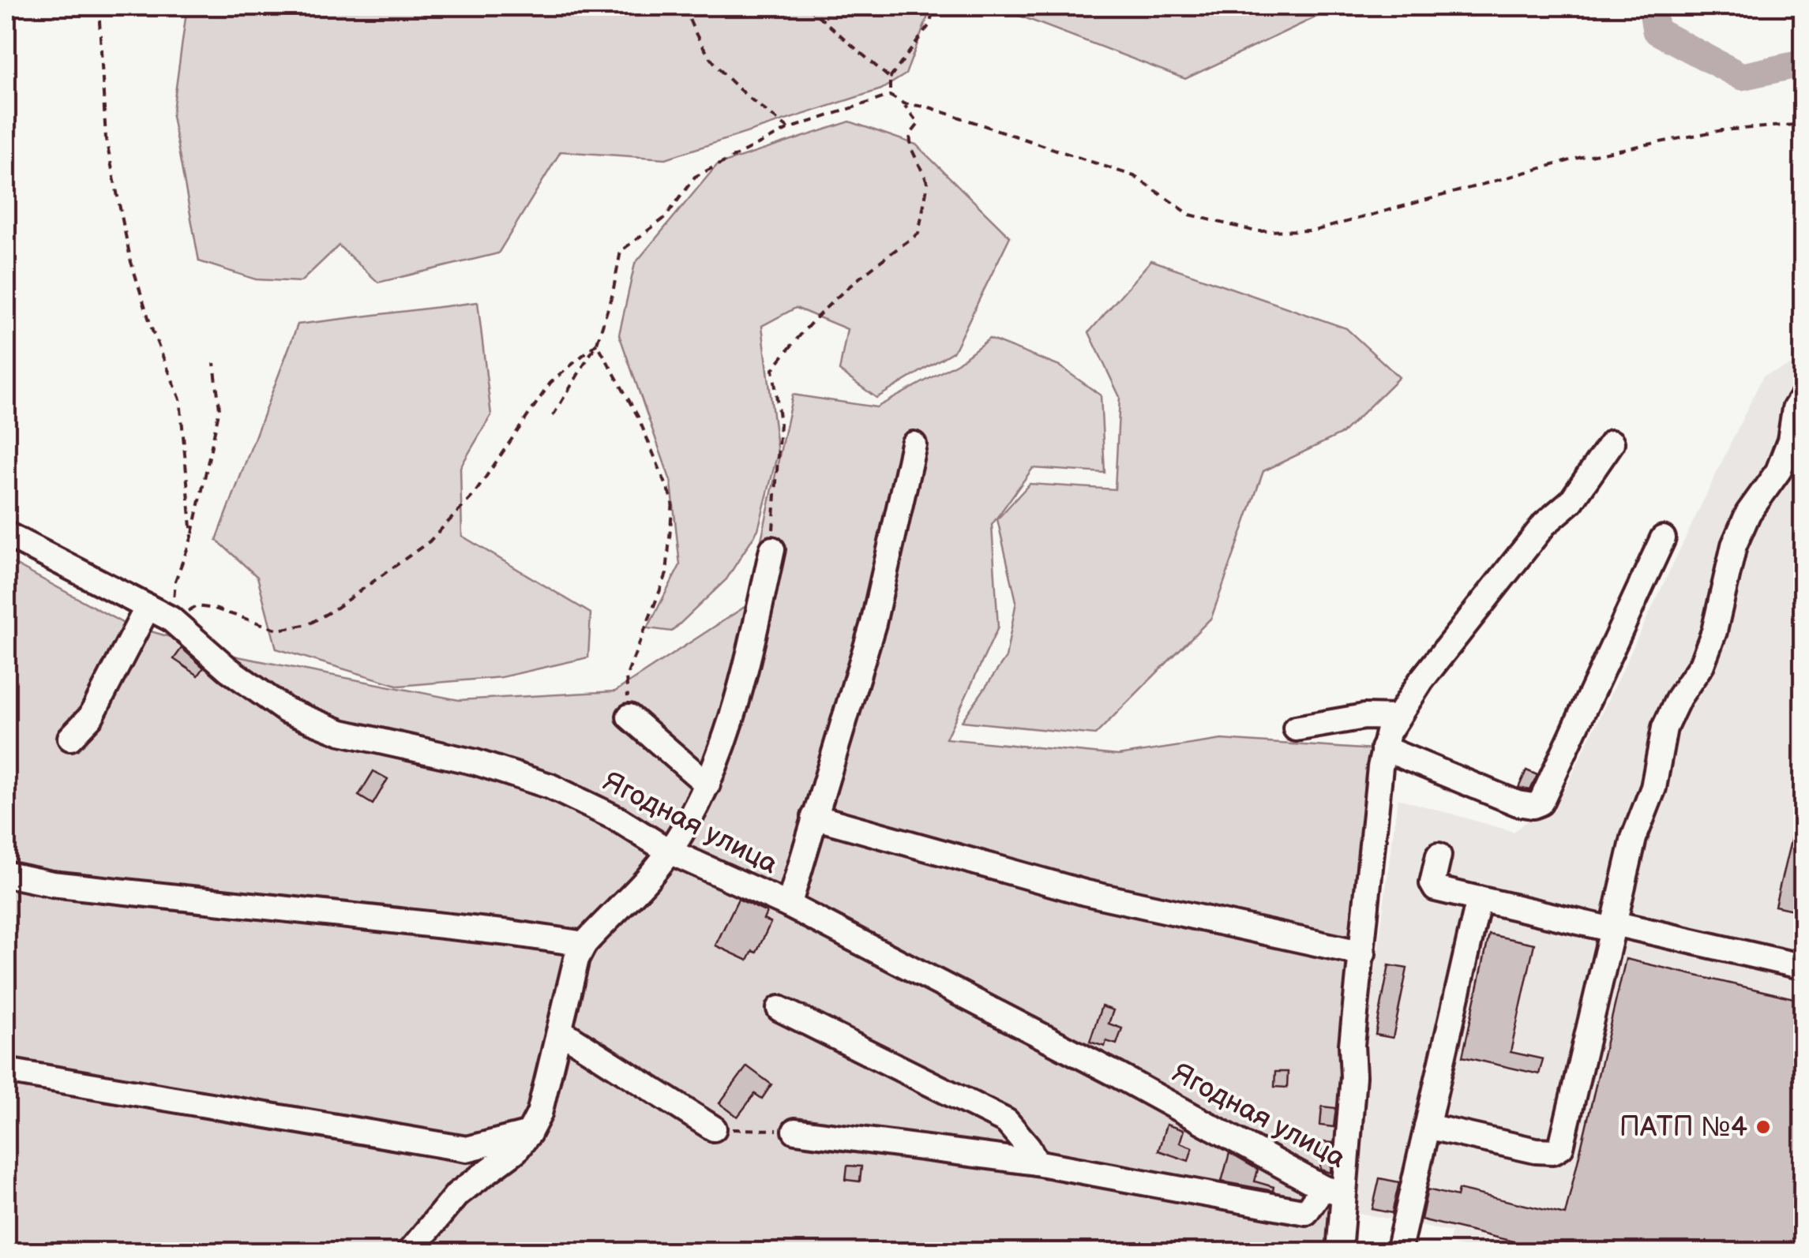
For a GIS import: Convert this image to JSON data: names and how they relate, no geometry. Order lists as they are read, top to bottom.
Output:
{
  "streets": {
    "street": ["Ягодная улица"]
  },
  "places": ["ПАТП №4"]
}
